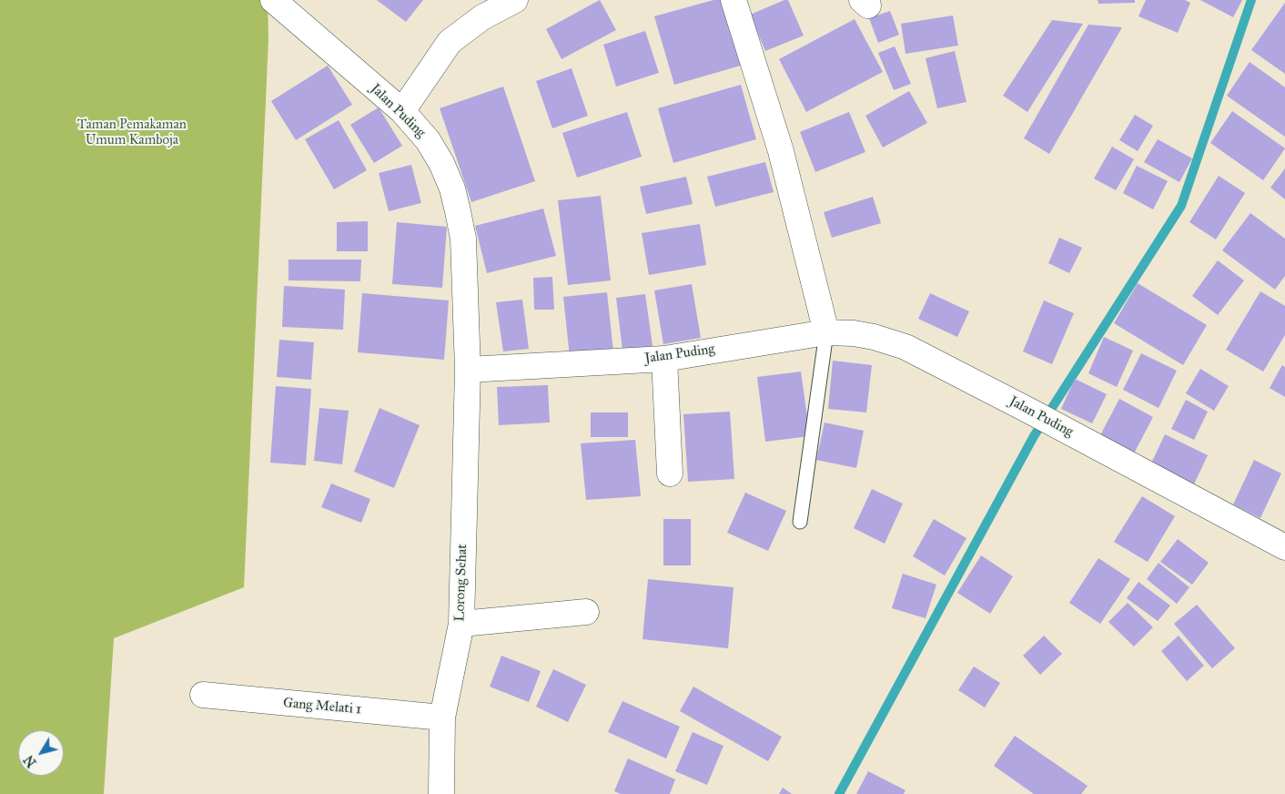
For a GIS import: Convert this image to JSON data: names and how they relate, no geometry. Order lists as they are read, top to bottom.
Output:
{
  "streets": {
    "street": ["Jalan Puding", "Lorong Sehat", "Gang Melati 1"]
  },
  "crossings": [
    ["Jalan Puding", "Lorong Sehat"],
    ["Lorong Sehat", "Gang Melati 1"]
  ],
  "parks": ["Taman Pemakaman Umum Kamboja"],
  "north": "bottom left"
}
